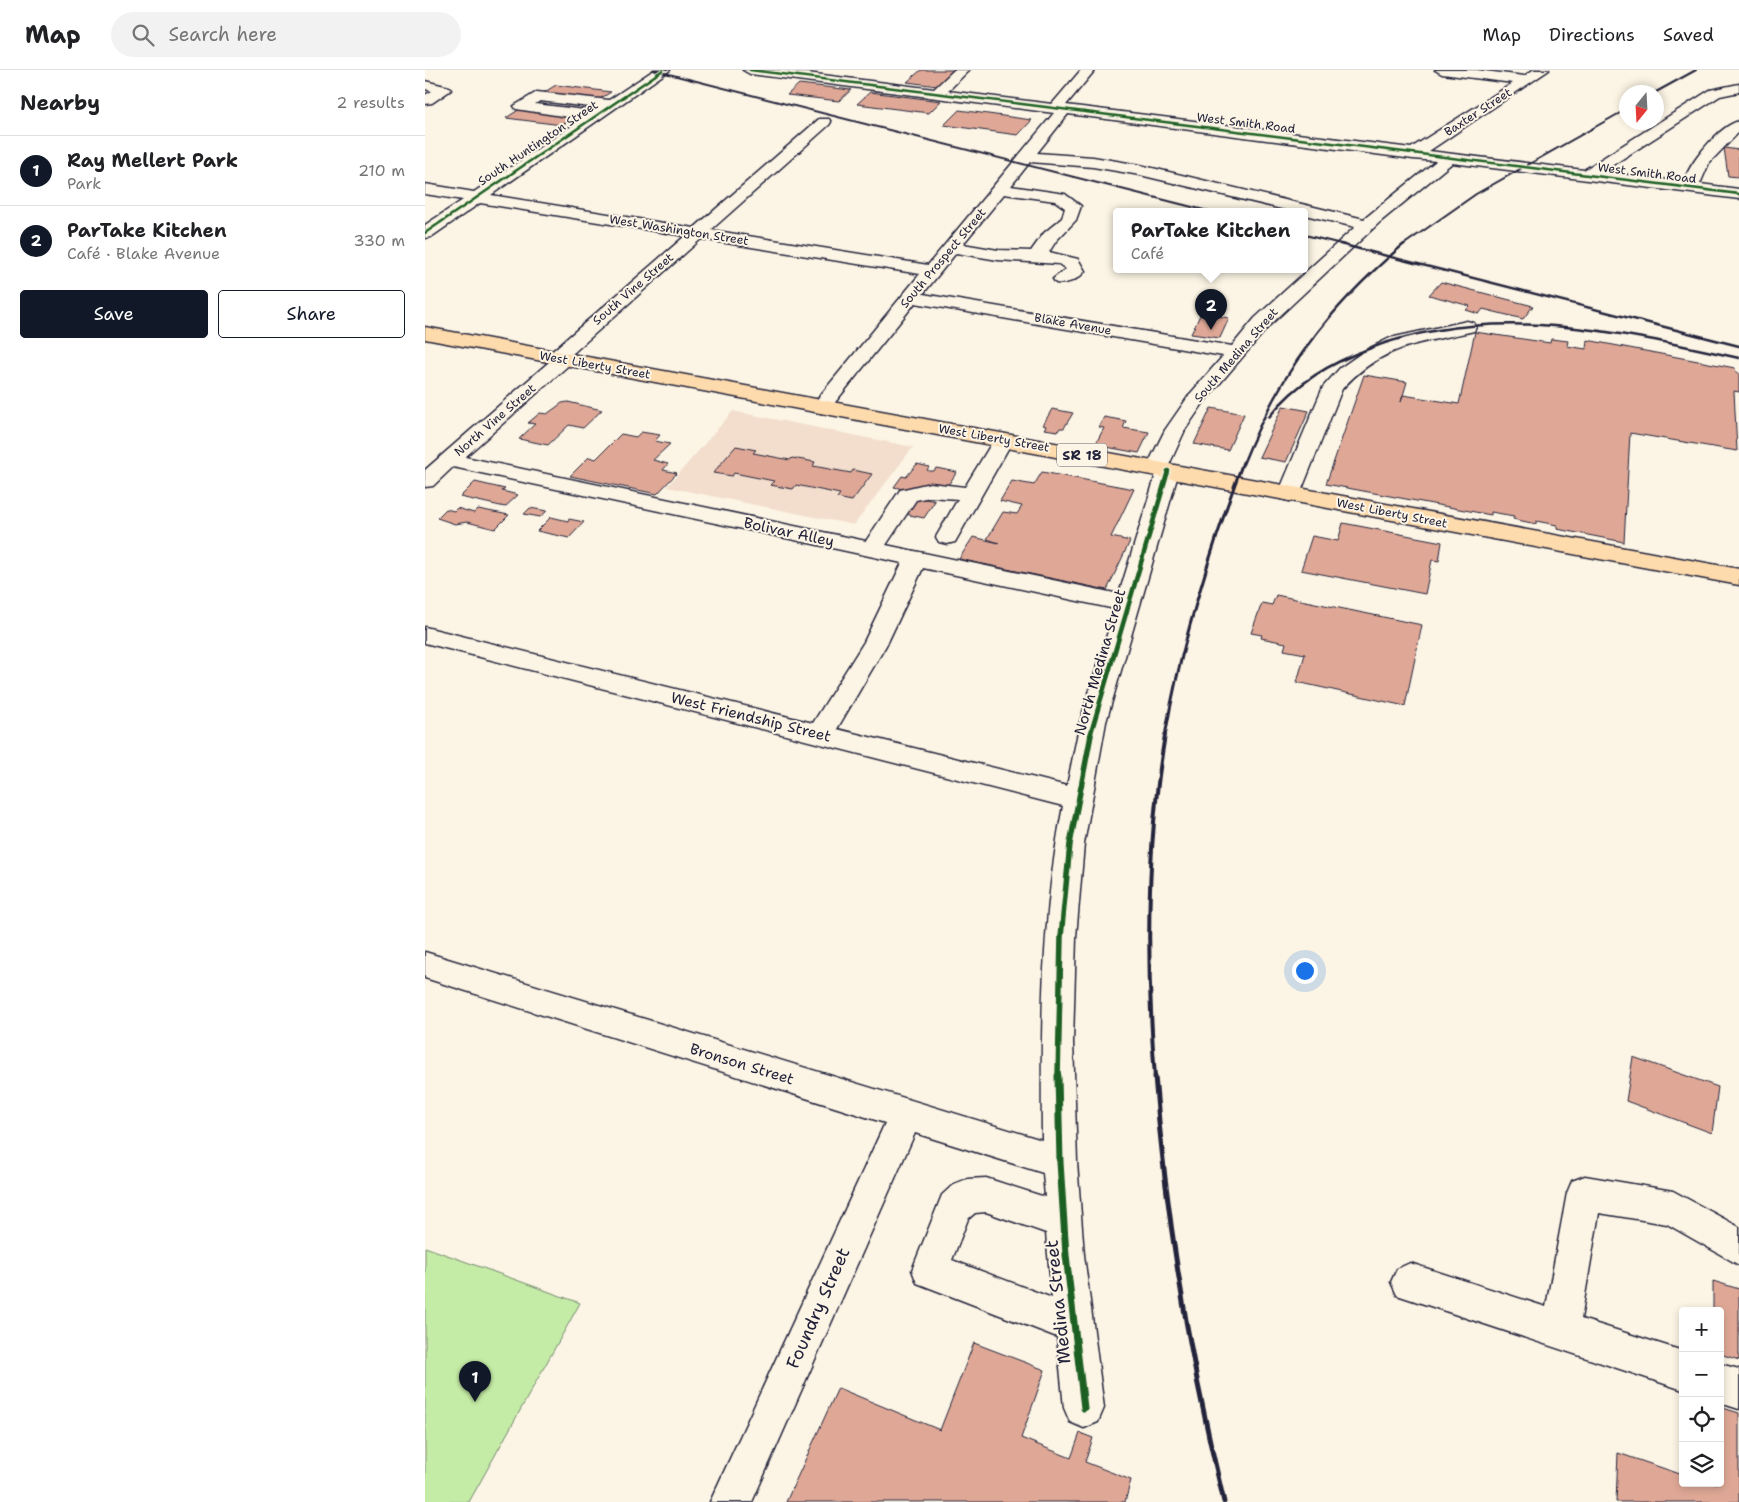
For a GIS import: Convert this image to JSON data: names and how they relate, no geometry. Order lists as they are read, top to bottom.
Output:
{
  "streets": {
    "highway": ["West Liberty Street", "SR 18"],
    "street": [
      "Baxter Street",
      "West Smith Road",
      "South Huntington Street",
      "West Washington Street",
      "South Prospect Street",
      "South Vine Street",
      "Blake Avenue",
      "South Medina Street",
      "North Vine Street",
      "Bolivar Alley",
      "North Medina Street",
      "West Friendship Street",
      "Bronson Street",
      "Medina Street",
      "Foundry Street"
    ]
  },
  "crossings": [
    ["Baxter Street", "West Smith Road"],
    ["West Smith Road", "South Prospect Street"],
    ["West Smith Road", "South Medina Street"],
    ["South Huntington Street", "West Washington Street"],
    ["West Washington Street", "South Prospect Street"],
    ["West Washington Street", "South Vine Street"],
    ["South Prospect Street", "Blake Avenue"],
    ["South Prospect Street", "West Liberty Street"],
    ["South Vine Street", "West Liberty Street"],
    ["South Vine Street", "North Vine Street"],
    ["Blake Avenue", "South Medina Street"],
    ["South Medina Street", "West Liberty Street"],
    ["South Medina Street", "North Medina Street"],
    ["West Liberty Street", "North Vine Street"],
    ["West Liberty Street", "North Medina Street"],
    ["North Vine Street", "Bolivar Alley"],
    ["Bolivar Alley", "North Medina Street"],
    ["North Medina Street", "West Friendship Street"],
    ["North Medina Street", "Bronson Street"],
    ["North Medina Street", "Medina Street"],
    ["Bronson Street", "Medina Street"],
    ["Bronson Street", "Foundry Street"]
  ],
  "north": "bottom",
  "page": {
    "header": "Map",
    "search": "Search here",
    "nav": ["Map", "Directions", "Saved"],
    "heading": ["Nearby", "2 results"],
    "list": [
      {
        "mark": "1",
        "name": "Ray Mellert Park",
        "note": "Park",
        "value": "210 m"
      },
      {
        "mark": "2",
        "name": "ParTake Kitchen",
        "note": "Café · Blake Avenue",
        "value": "330 m"
      }
    ],
    "popup": ["ParTake Kitchen", "Café"],
    "buttons": ["Save", "Share"],
    "pins": ["2", "1"],
    "map_buttons": ["+", "−"]
  }
}
